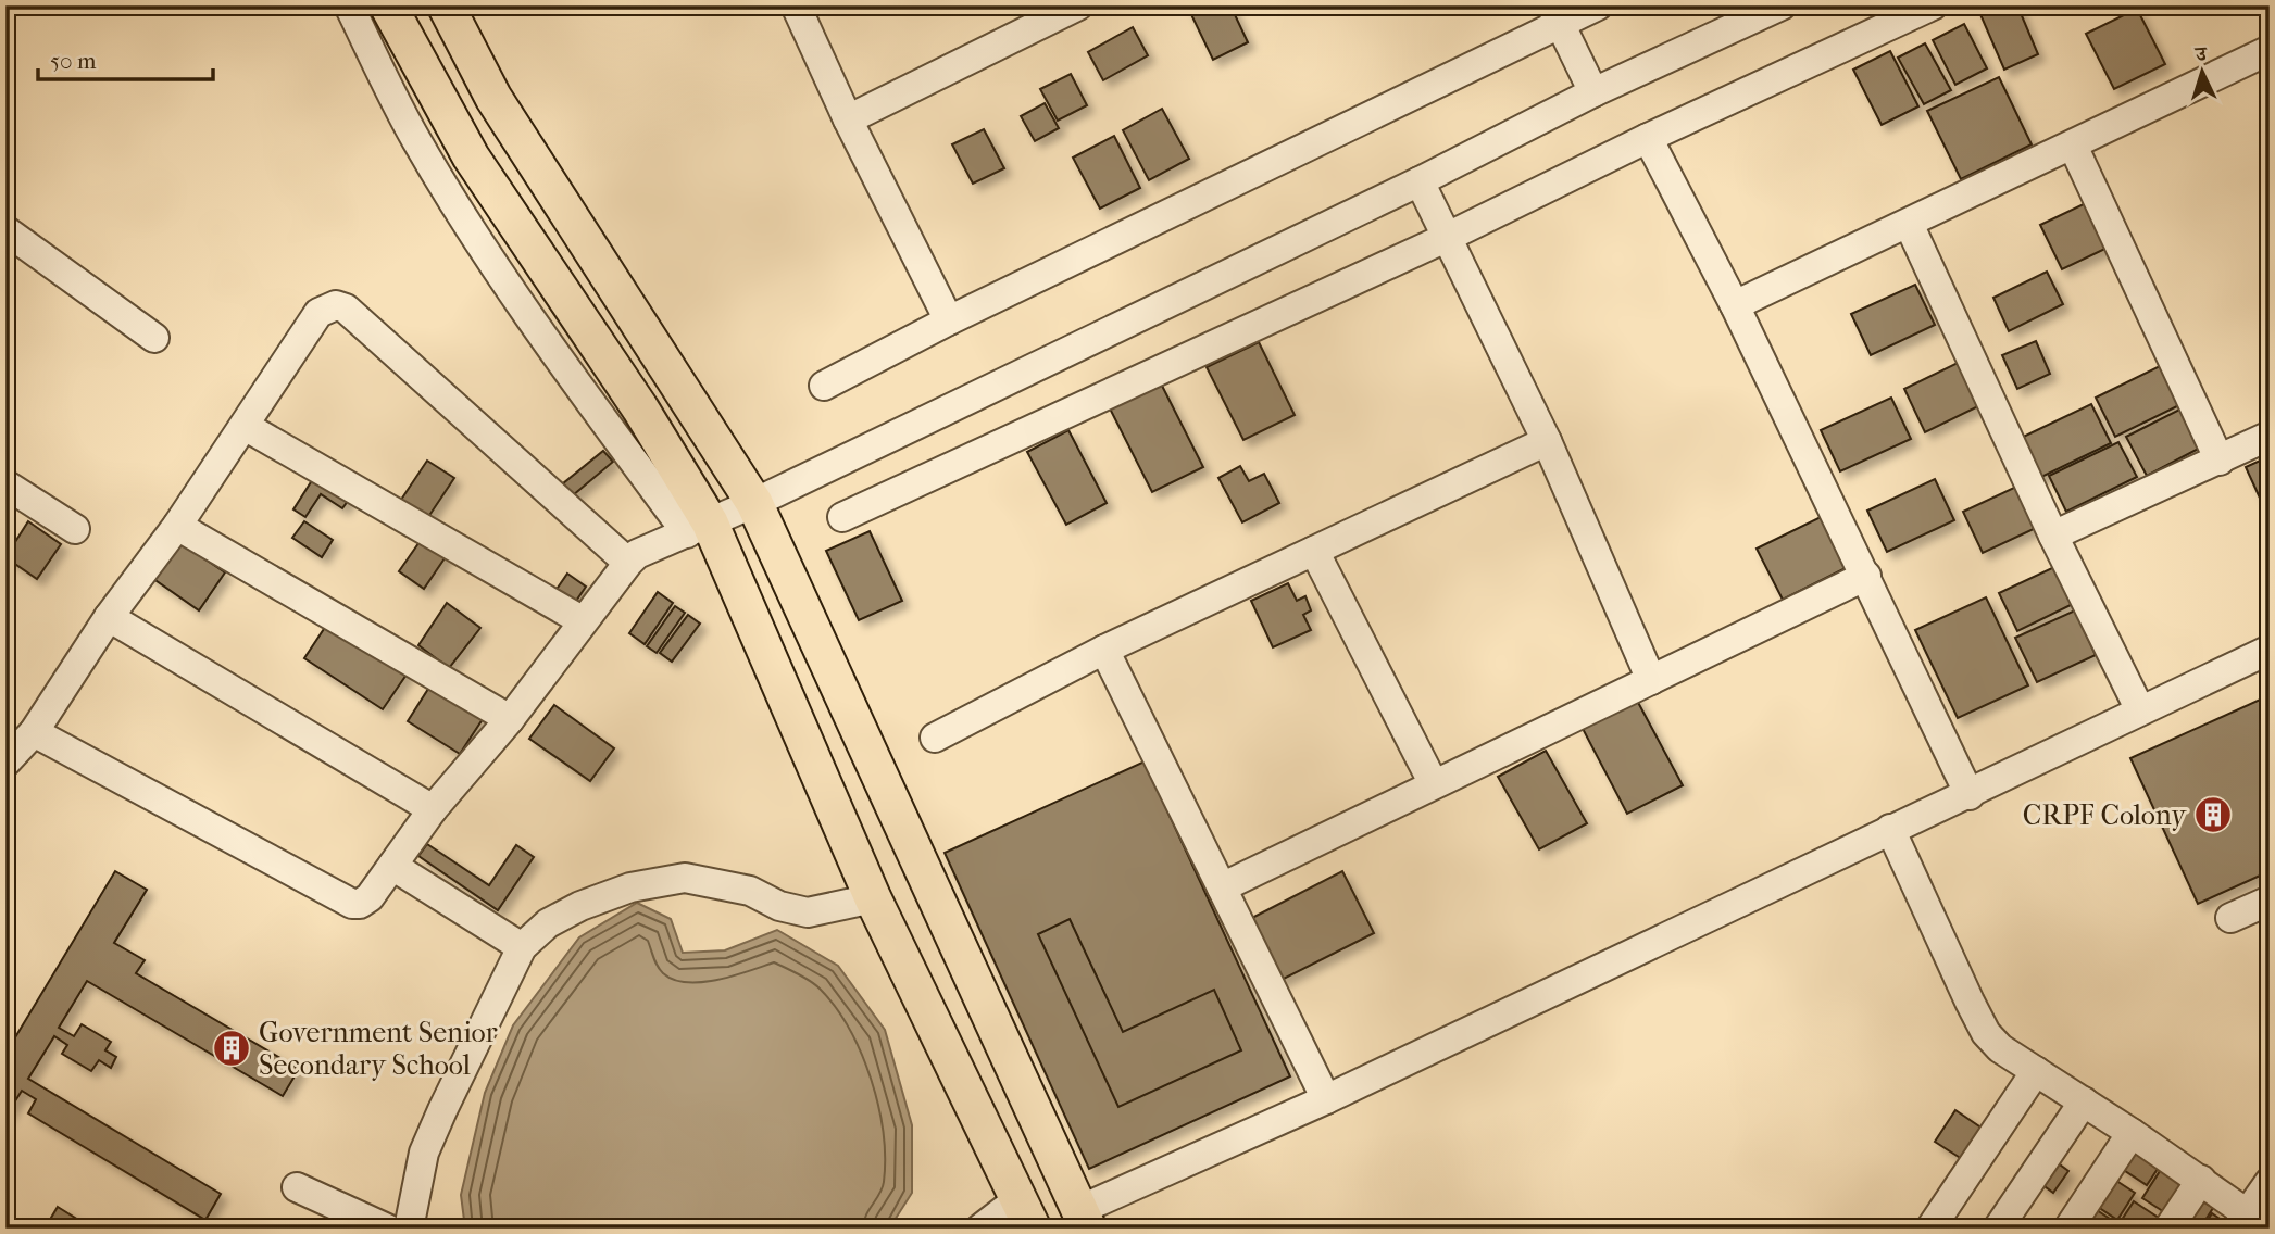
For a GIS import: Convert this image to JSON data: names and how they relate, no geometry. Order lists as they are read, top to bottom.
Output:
{
  "places": {
    "building": ["CRPF Colony", "Government Senior Secondary School"]
  },
  "scale_bar": "50 m",
  "north": "top"
}
